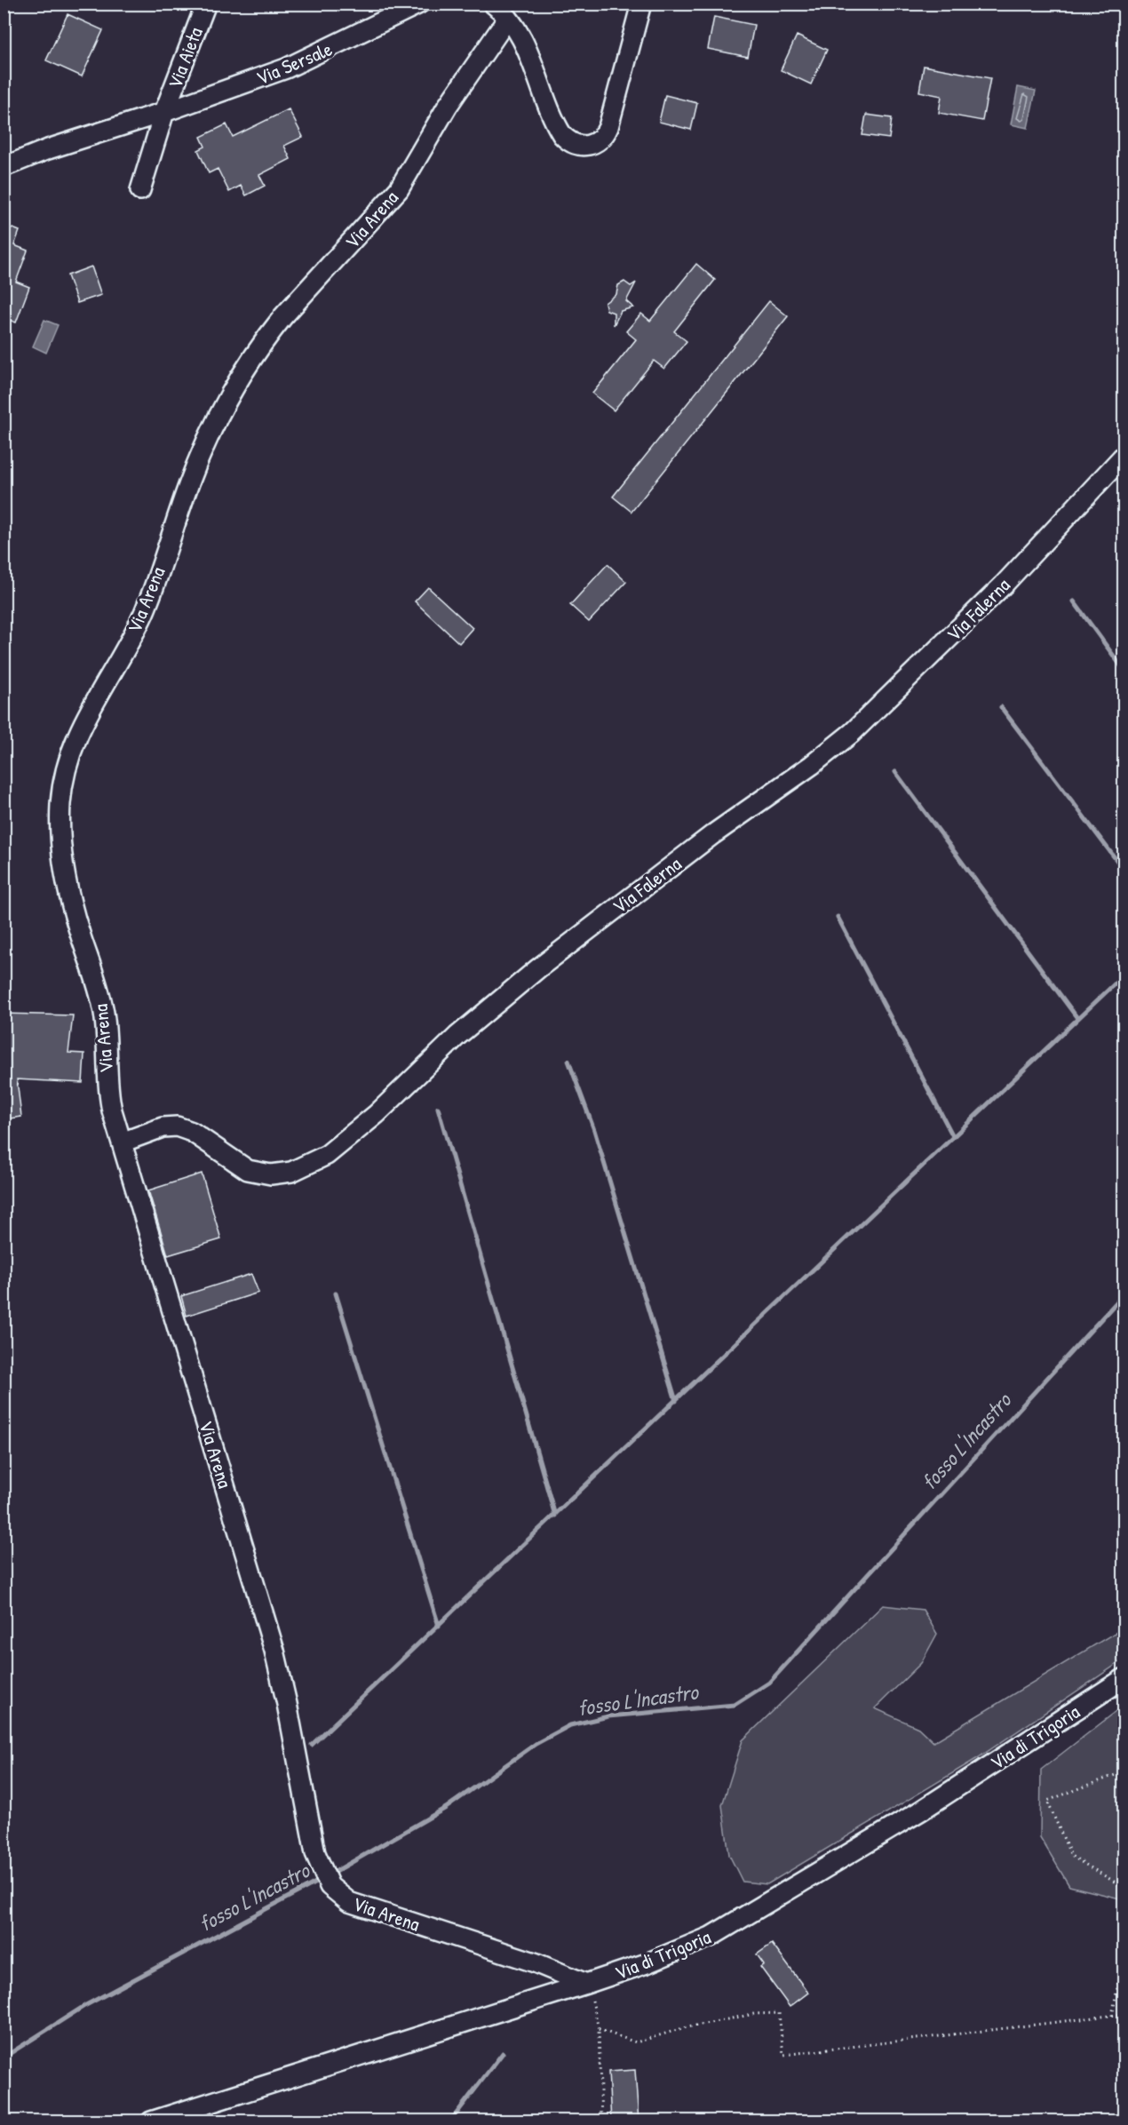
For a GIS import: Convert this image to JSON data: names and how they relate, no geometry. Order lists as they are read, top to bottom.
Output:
{
  "streets": {
    "street": [
      "Via Aieta",
      "Via Sersale",
      "Via Arena",
      "Via Falerna",
      "Via di Trigoria"
    ]
  },
  "crossings": [
    ["Via Aieta", "Via Sersale"],
    ["Via Arena", "Via Falerna"],
    ["Via Arena", "Via di Trigoria"]
  ],
  "water": ["fosso L'Incastro"]
}
